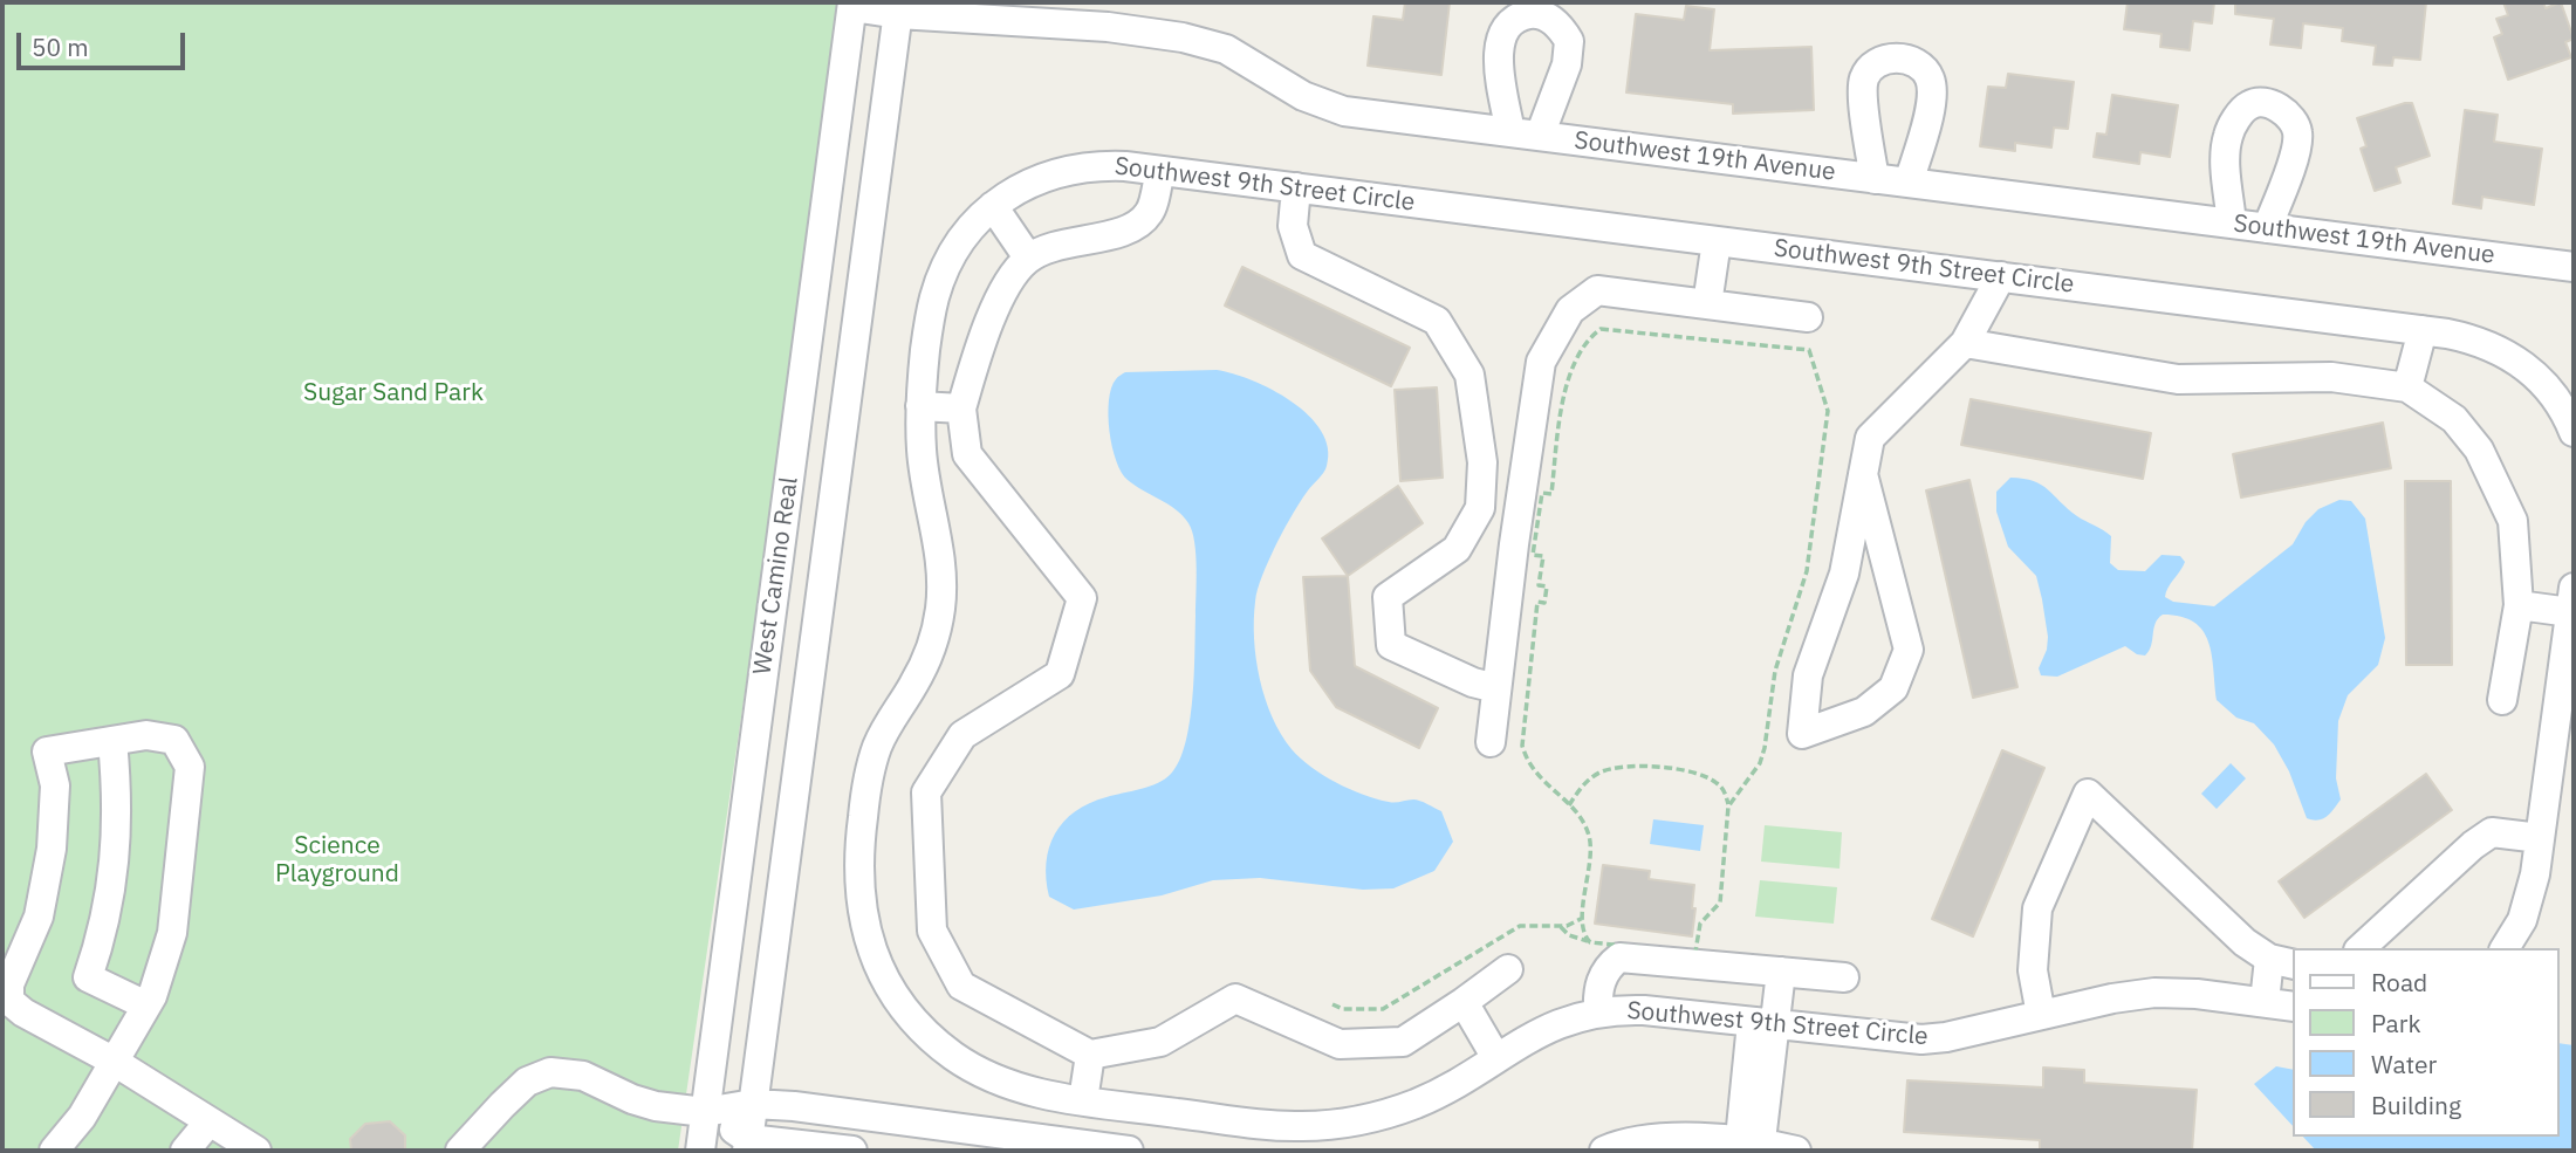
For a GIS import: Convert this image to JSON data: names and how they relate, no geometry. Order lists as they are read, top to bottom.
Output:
{
  "streets": {
    "street": ["Southwest 19th Avenue", "Southwest 9th Street Circle", "West Camino Real"]
  },
  "crossings": [
    ["Southwest 19th Avenue", "West Camino Real"]
  ],
  "parks": ["Sugar Sand Park", "Science Playground"],
  "legend": [
    "Road",
    "Park",
    "Water",
    "Building"
  ],
  "scale_bar": "50 m"
}
